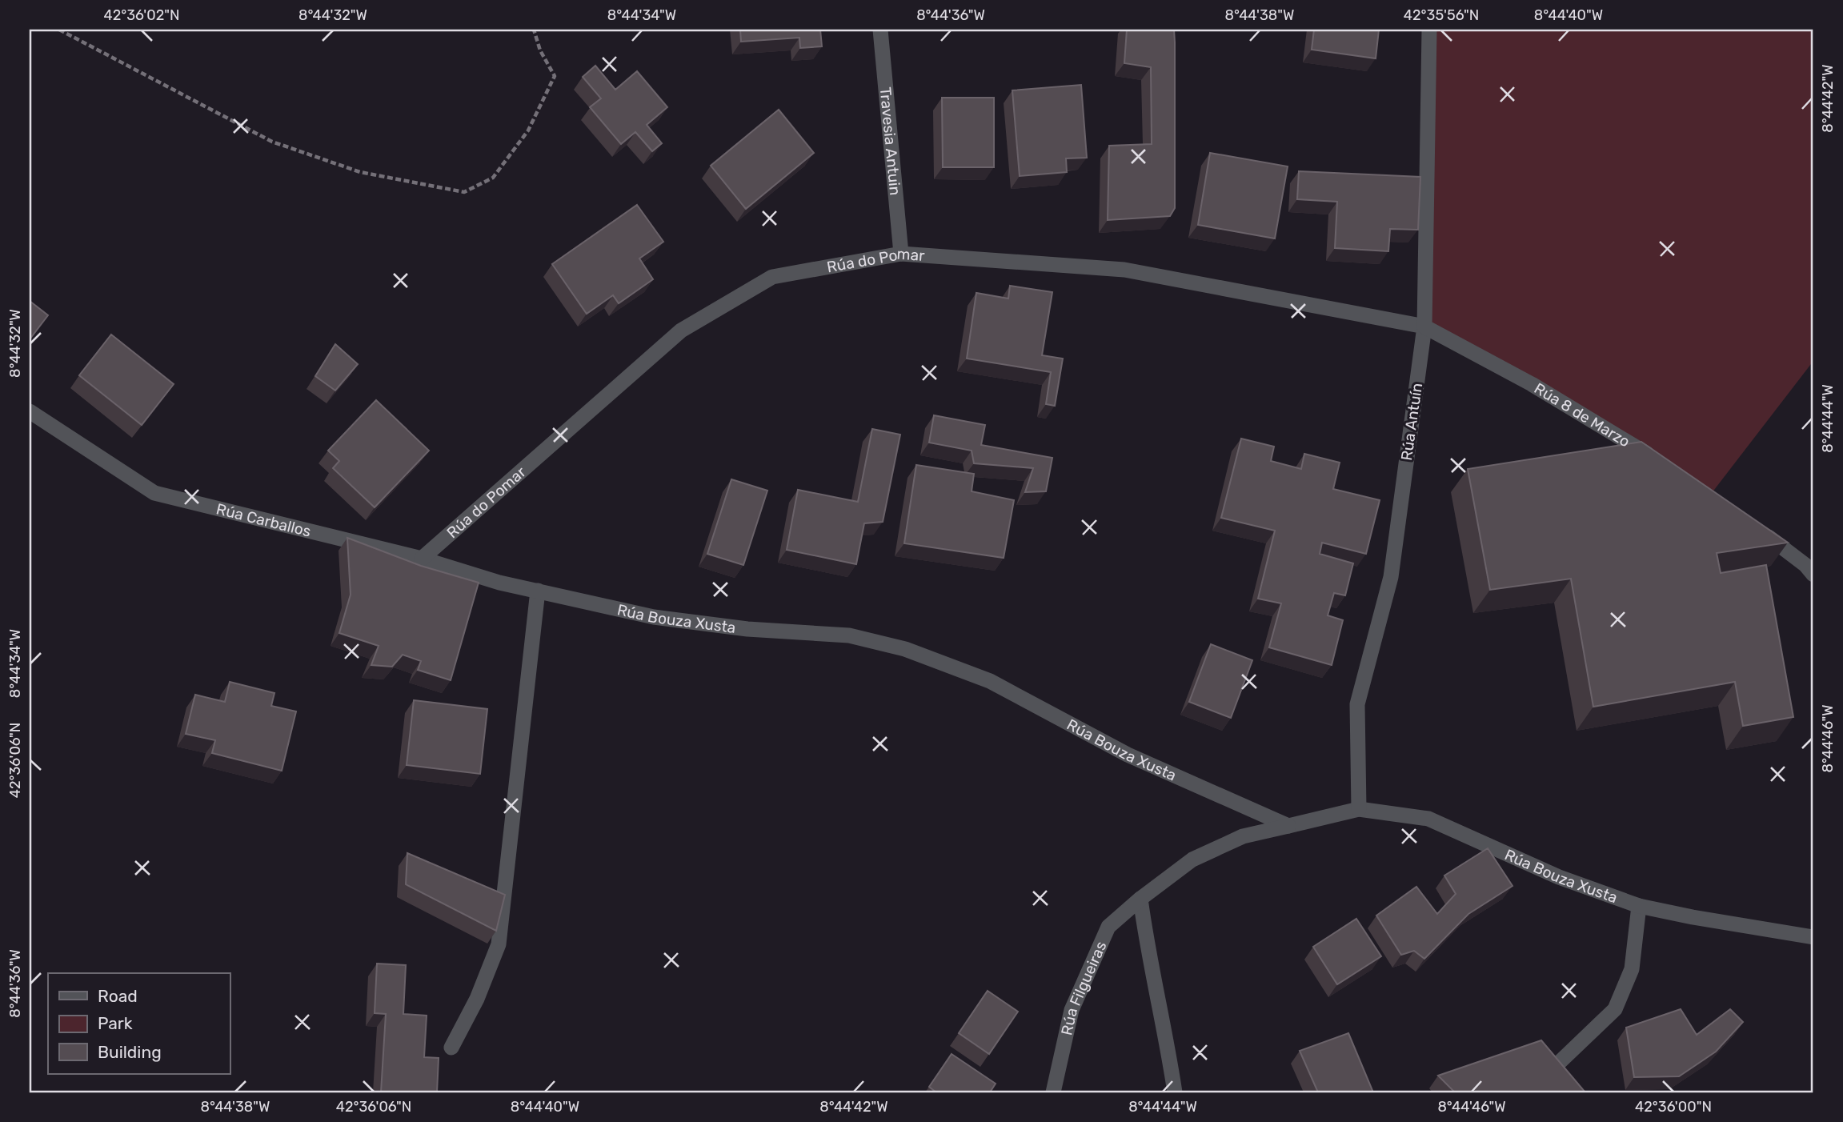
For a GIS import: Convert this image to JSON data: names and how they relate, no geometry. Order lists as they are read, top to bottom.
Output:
{
  "streets": {
    "street": [
      "Travesia Antuin",
      "Rúa do Pomar",
      "Rúa 8 de Marzo",
      "Rúa Antuín",
      "Rúa Carballos",
      "Rúa Bouza Xusta",
      "Rúa Filgueiras"
    ]
  },
  "crossings": [
    ["Travesia Antuin", "Rúa do Pomar"],
    ["Rúa do Pomar", "Rúa 8 de Marzo"],
    ["Rúa do Pomar", "Rúa Antuín"],
    ["Rúa do Pomar", "Rúa Carballos"],
    ["Rúa do Pomar", "Rúa Bouza Xusta"],
    ["Rúa 8 de Marzo", "Rúa Antuín"],
    ["Rúa Antuín", "Rúa Bouza Xusta"],
    ["Rúa Carballos", "Rúa Bouza Xusta"],
    ["Rúa Bouza Xusta", "Rúa Filgueiras"]
  ],
  "legend": ["Road", "Park", "Building"],
  "coordinates": [
    "42°36'02\"N",
    "8°44'32\"W",
    "8°44'34\"W",
    "8°44'36\"W",
    "8°44'38\"W",
    "42°35'56\"N",
    "8°44'40\"W",
    "8°44'42\"W",
    "8°44'44\"W",
    "8°44'46\"W",
    "42°36'06\"N",
    "42°36'00\"N"
  ]
}
